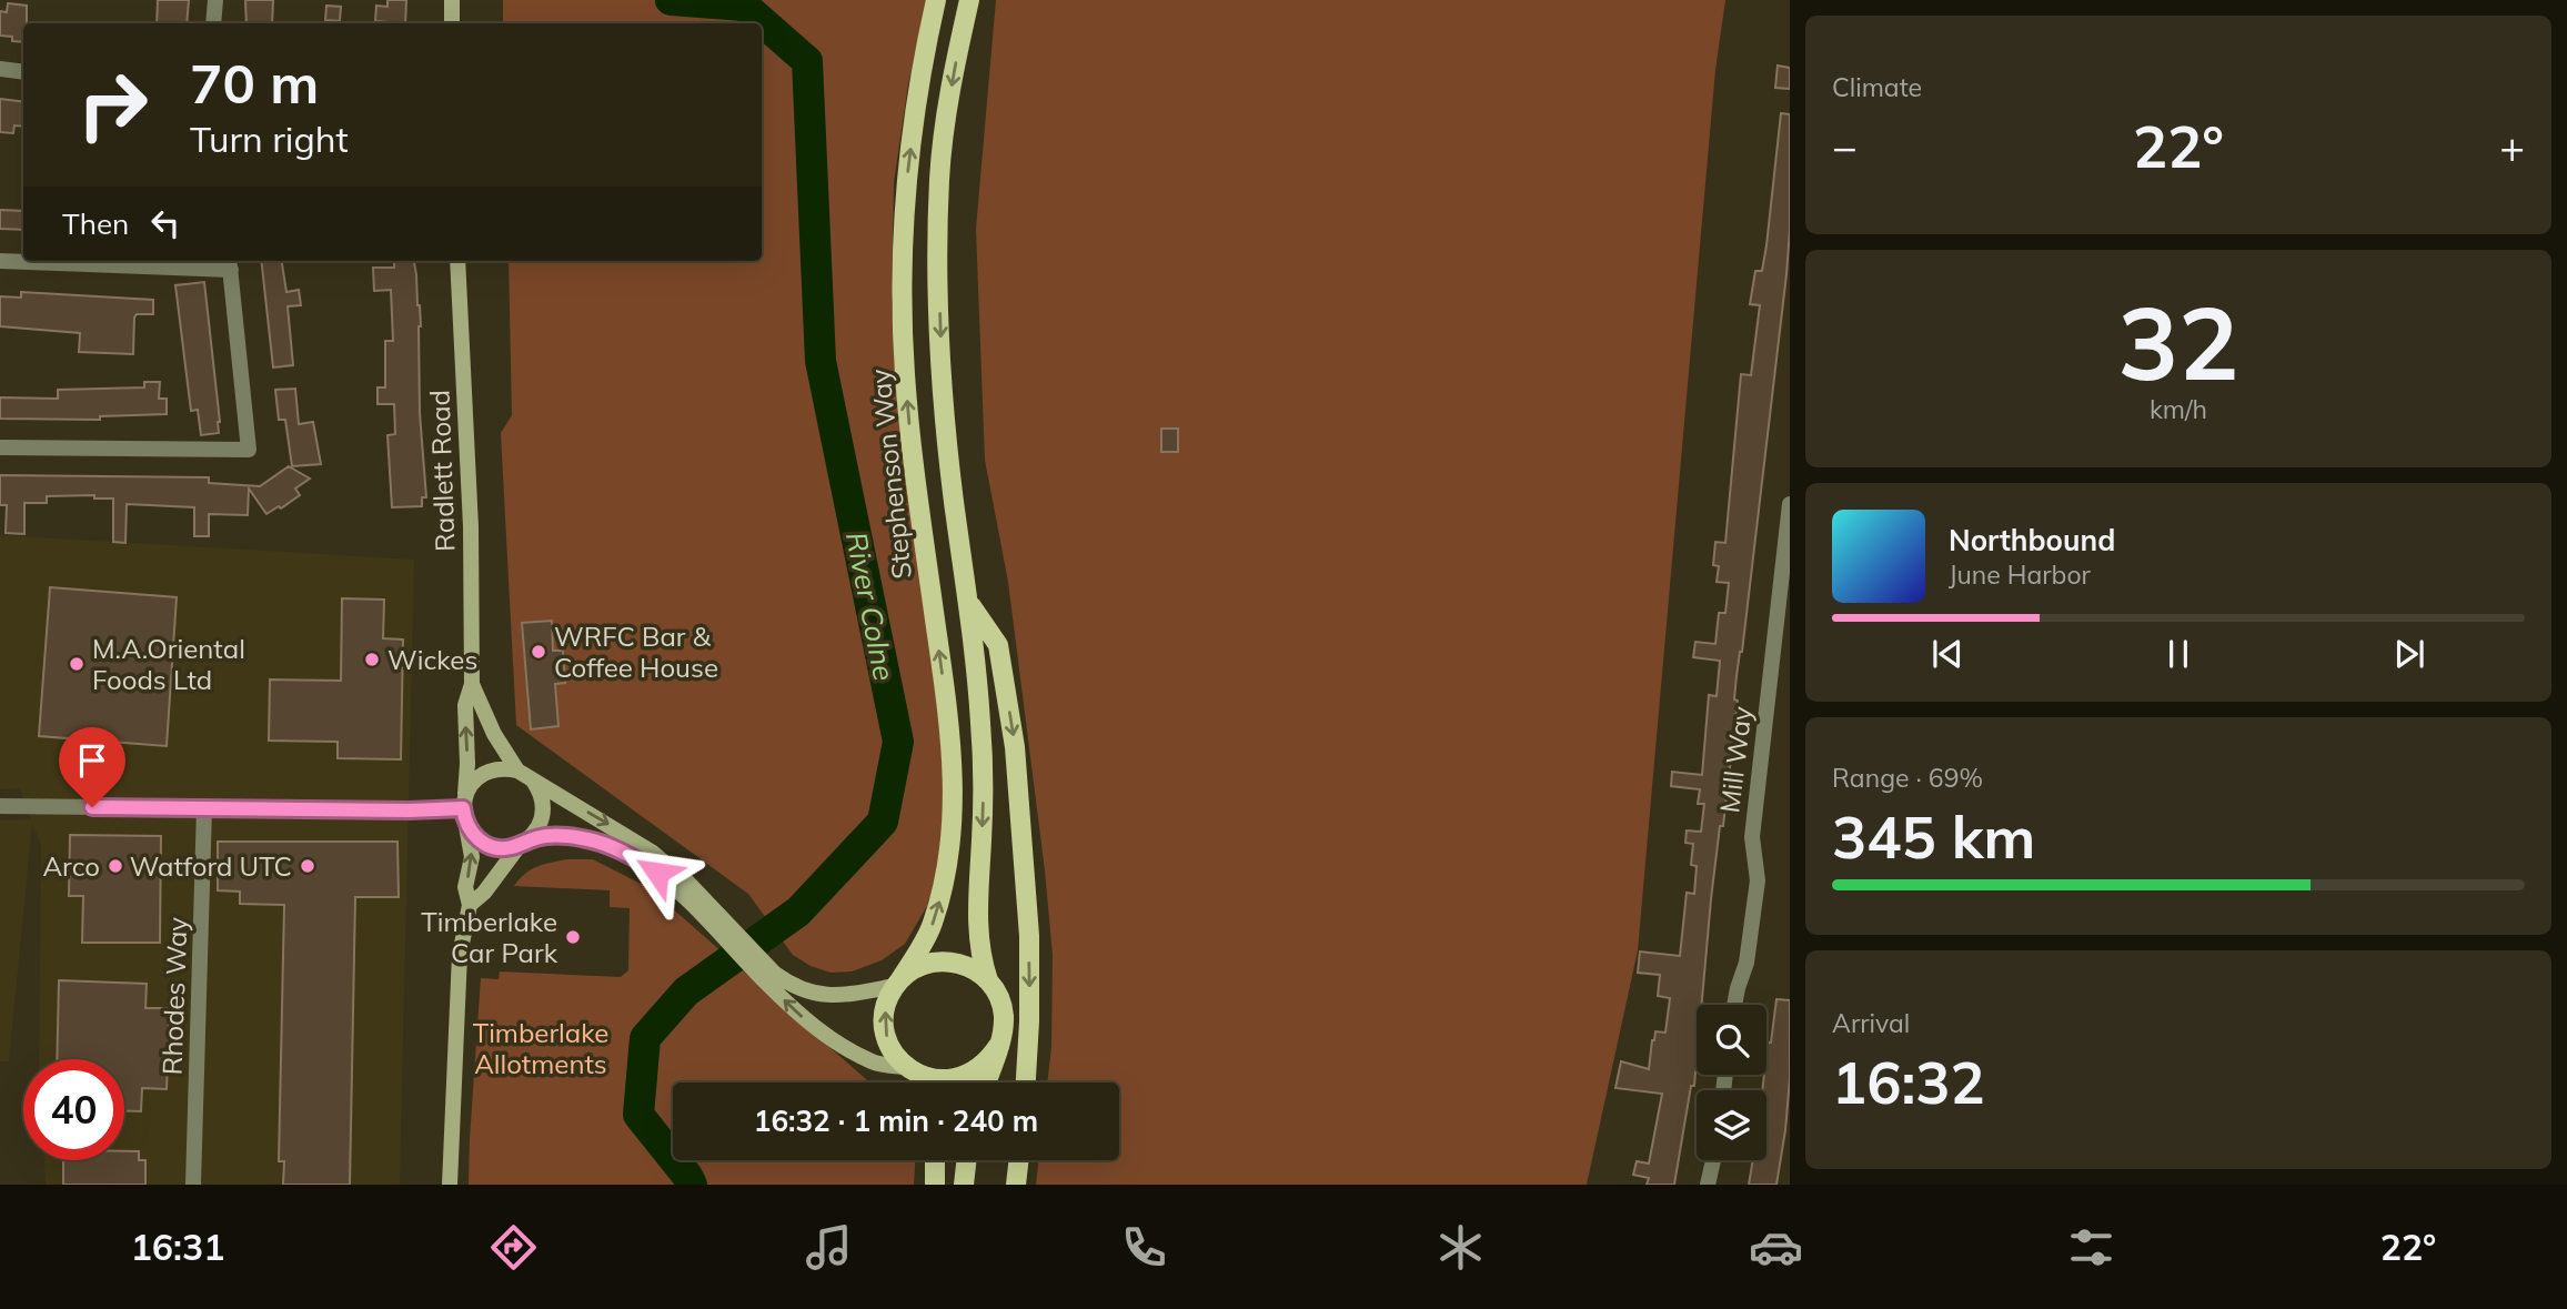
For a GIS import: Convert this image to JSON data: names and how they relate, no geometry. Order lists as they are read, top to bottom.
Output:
{
  "streets": {
    "main road": ["Stephenson Way"],
    "street": ["Radlett Road", "Mill Way", "Rhodes Way"]
  },
  "water": ["River Colne"],
  "parks": ["Timberlake Allotments"],
  "places": [
    "WRFC Bar & Coffee House",
    "Wickes",
    "M.A.Oriental Foods Ltd",
    "Arco",
    "Watford UTC",
    "Timberlake Car Park"
  ],
  "page": {
    "tile": [
      "Climate",
      ["32", "km/h"],
      ["Range · 69%", "345 km"],
      ["Arrival", "16:32"]
    ],
    "turn": ["70 m", "Turn right"],
    "heat": ["−", "22°", "+"],
    "then": "Then",
    "song": ["Northbound", "June Harbor"],
    "limit": "40",
    "trip": "16:32 · 1 min · 240 m",
    "tabs": ["16:31", "22°"]
  }
}
